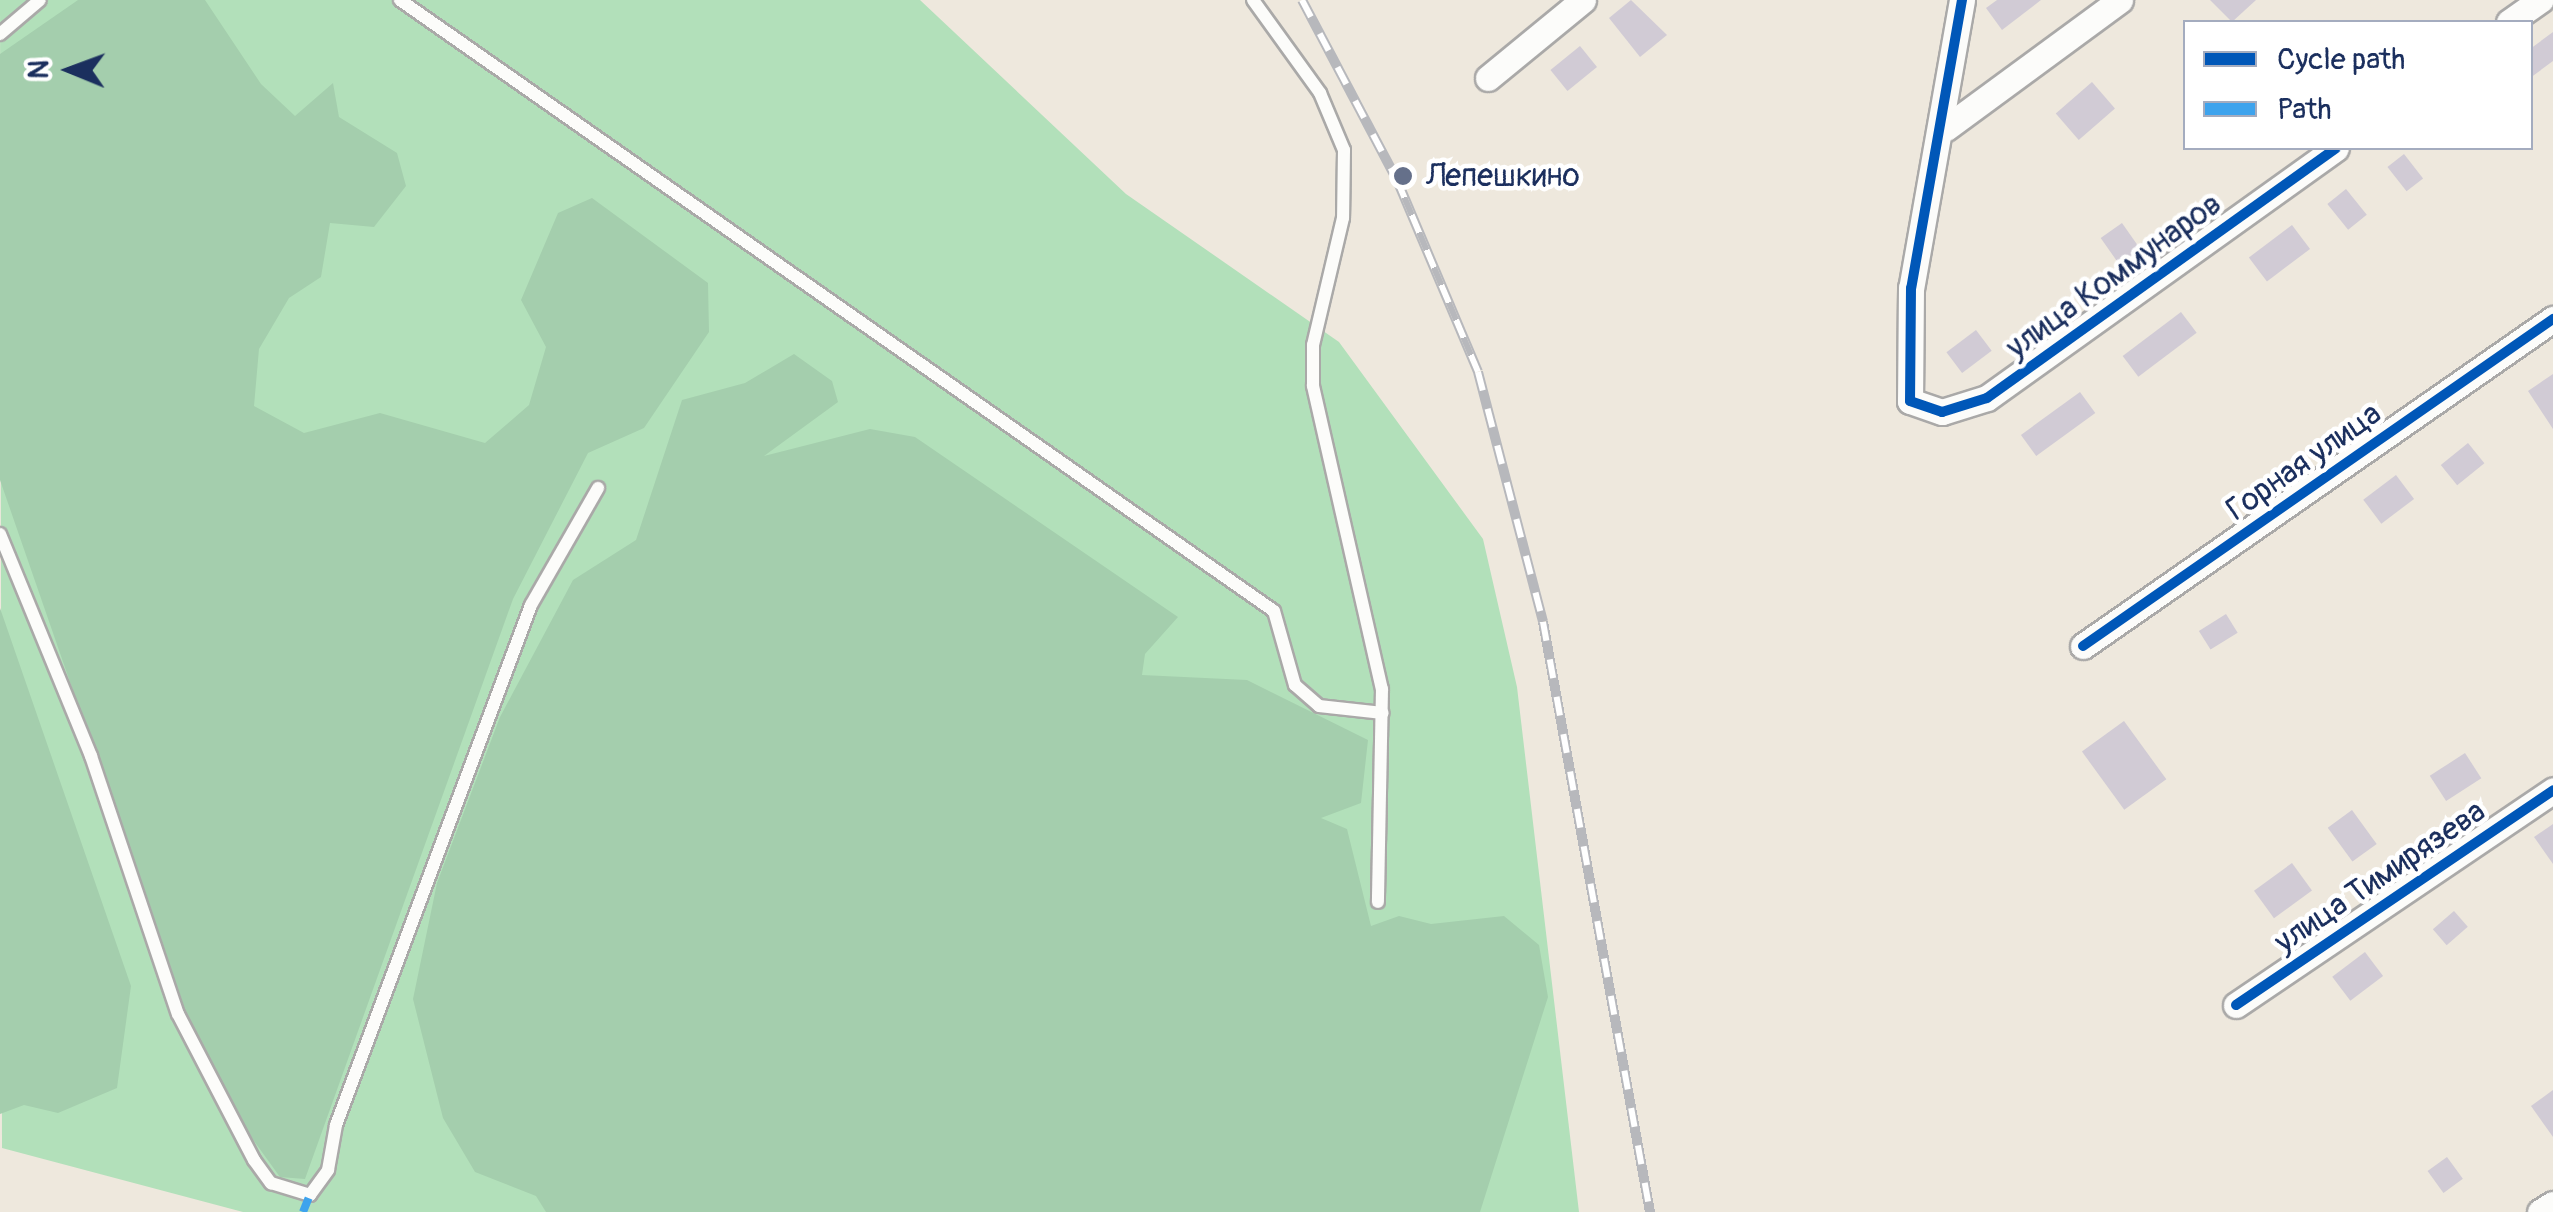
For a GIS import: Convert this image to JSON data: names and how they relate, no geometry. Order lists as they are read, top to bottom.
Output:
{
  "streets": {
    "street": ["улица Коммунаров", "Горная улица", "улица Тимирязева"]
  },
  "places": ["Лепешкино"],
  "legend": ["Cycle path", "Path"],
  "north": "left"
}
